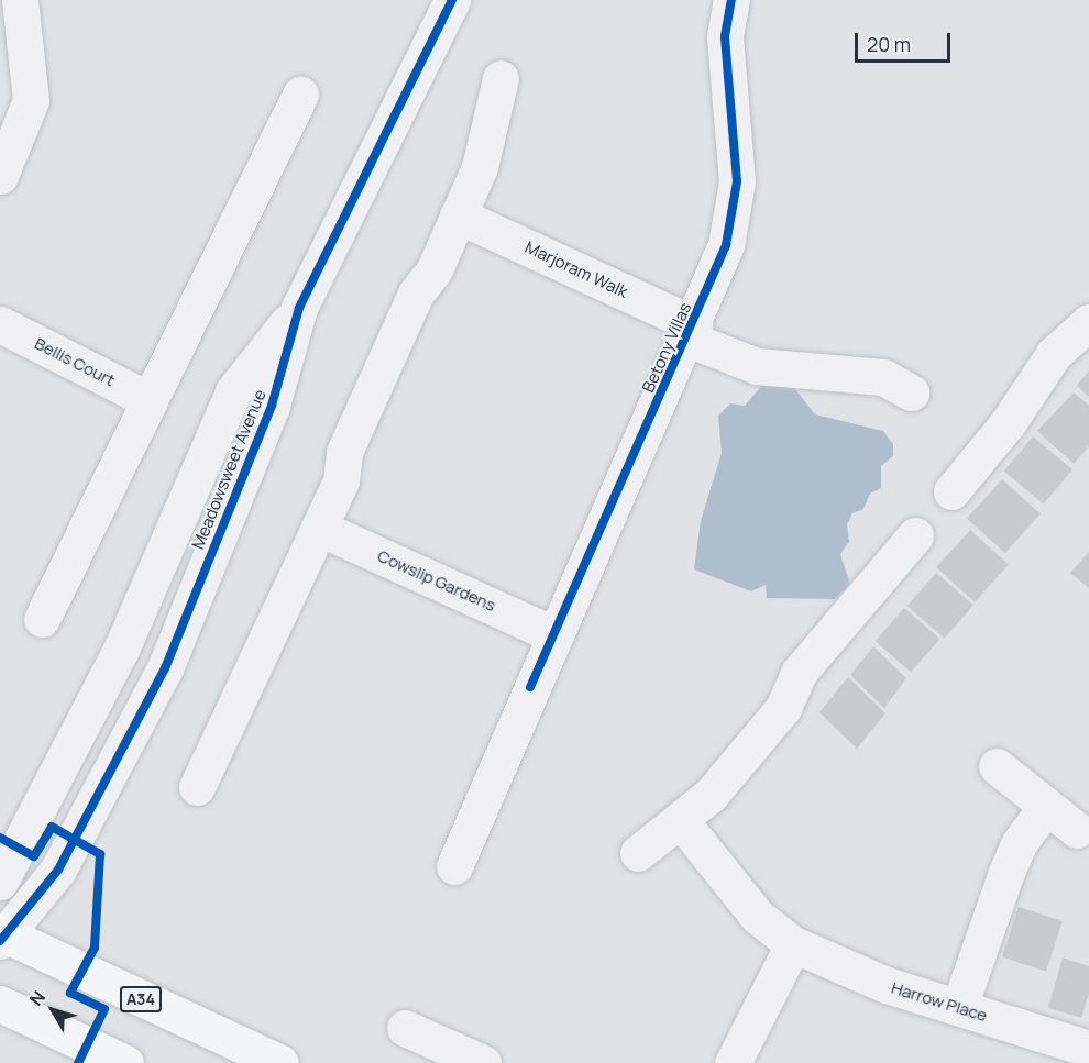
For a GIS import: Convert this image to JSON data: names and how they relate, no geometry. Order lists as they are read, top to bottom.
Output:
{
  "streets": {
    "highway": ["A34"],
    "street": [
      "Marjoram Walk",
      "Betony Villas",
      "Bellis Court",
      "Meadowsweet Avenue",
      "Cowslip Gardens",
      "Harrow Place"
    ]
  },
  "crossings": [
    ["Marjoram Walk", "Betony Villas"],
    ["Betony Villas", "Cowslip Gardens"],
    ["Meadowsweet Avenue", "A34"]
  ],
  "scale_bar": "20 m",
  "north": "top left"
}
